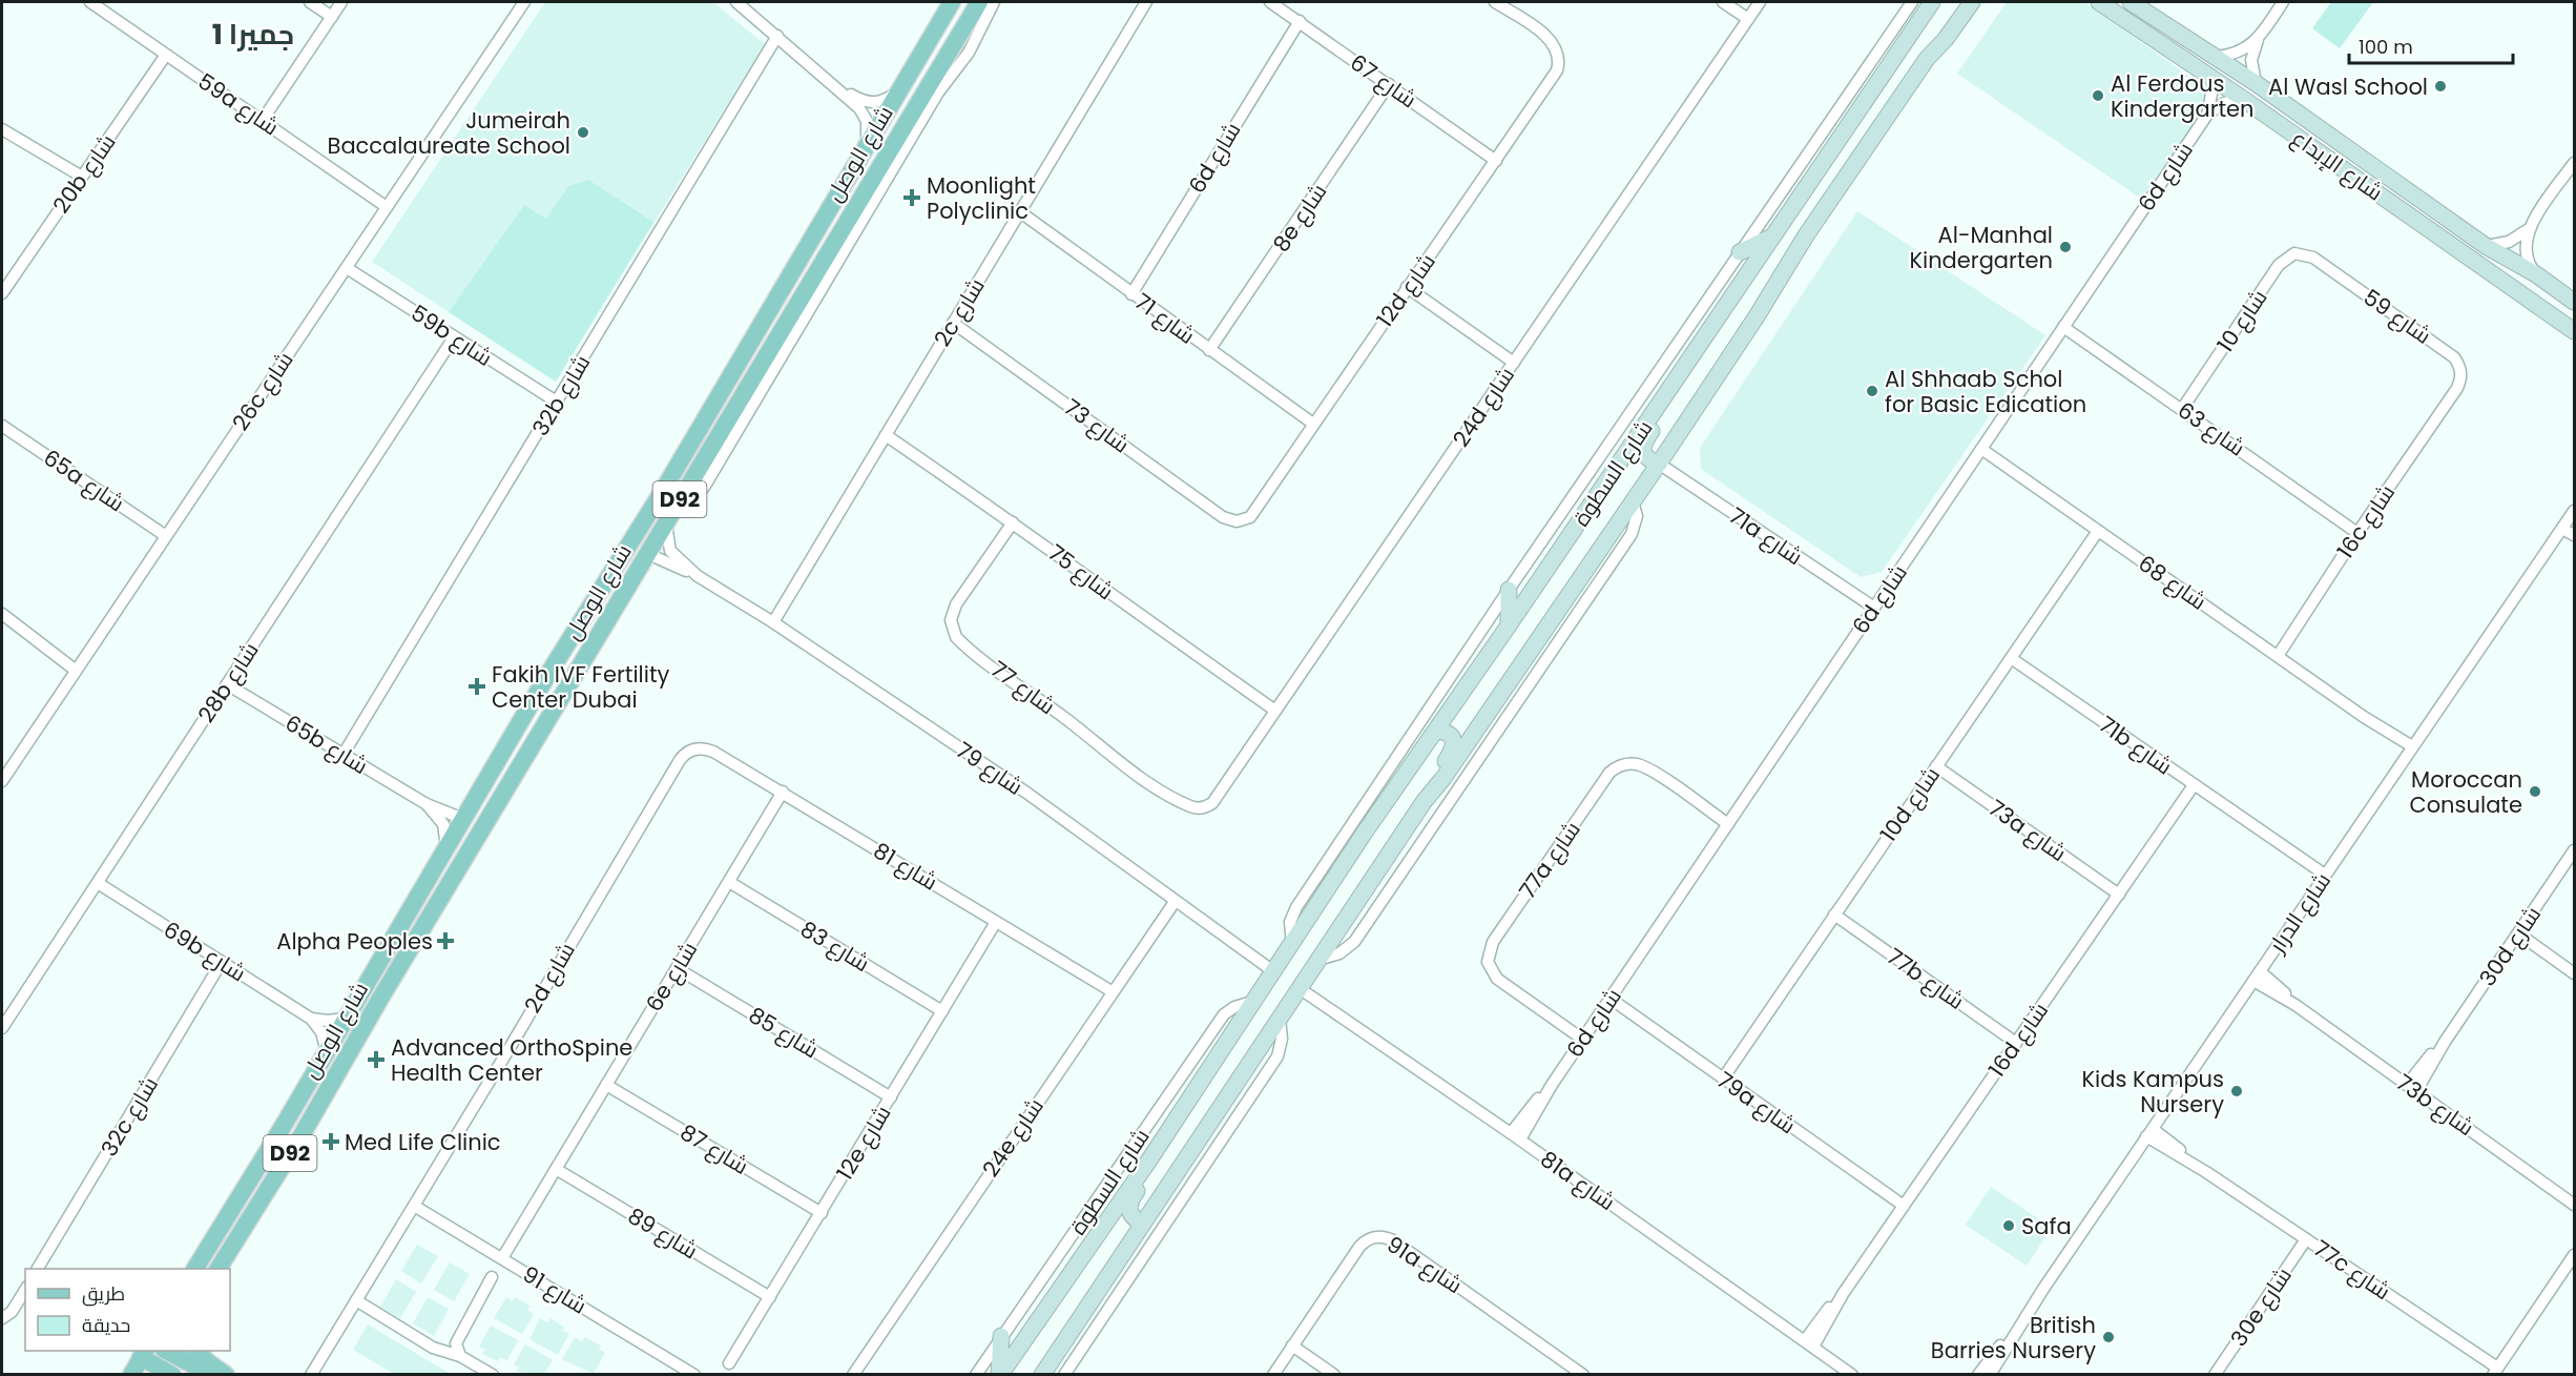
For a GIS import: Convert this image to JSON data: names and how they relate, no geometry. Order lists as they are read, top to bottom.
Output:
{
  "streets": {
    "main road": [
      "شارع الوصل",
      "شارع الإبداع",
      "شارع السطوة",
      "D92"
    ],
    "street": [
      "شارع 67",
      "59a شارع",
      "6d شارع",
      "20b شارع",
      "8e شارع",
      "12d شارع",
      "2c شارع",
      "شارع 59",
      "شارع 71",
      "شارع 10",
      "59b شارع",
      "26c شارع",
      "32b شارع",
      "24d شارع",
      "شارع 73",
      "شارع 63",
      "65a شارع",
      "16c شارع",
      "71a شارع",
      "شارع 75",
      "شارع 68",
      "28b شارع",
      "شارع 77",
      "65b شارع",
      "71b شارع",
      "شارع 79",
      "10d شارع",
      "73a شارع",
      "77a شارع",
      "شارع 81",
      "شارع الدرار",
      "شارع 83",
      "30d شارع",
      "69b شارع",
      "6e شارع",
      "2d شارع",
      "77b شارع",
      "شارع 85",
      "16d شارع",
      "79a شارع",
      "73b شارع",
      "32c شارع",
      "24e شارع",
      "12e شارع",
      "شارع 87",
      "81a شارع",
      "شارع 89",
      "91a شارع",
      "77c شارع",
      "شارع 91",
      "30e شارع"
    ]
  },
  "crossings": [
    ["شارع 67", "6d شارع"],
    ["شارع 67", "8e شارع"],
    ["شارع 67", "12d شارع"],
    ["59a شارع", "20b شارع"],
    ["59a شارع", "26c شارع"],
    ["شارع الوصل", "65b شارع"],
    ["شارع الوصل", "شارع 79"],
    ["شارع الوصل", "69b شارع"],
    ["6d شارع", "شارع الإبداع"],
    ["6d شارع", "شارع 71"],
    ["6d شارع", "شارع 63"],
    ["6d شارع", "71a شارع"],
    ["6d شارع", "شارع 68"],
    ["6d شارع", "77a شارع"],
    ["6d شارع", "79a شارع"],
    ["6d شارع", "81a شارع"],
    ["8e شارع", "شارع 71"],
    ["12d شارع", "شارع 71"],
    ["12d شارع", "شارع 73"],
    ["2c شارع", "شارع 71"],
    ["2c شارع", "شارع 73"],
    ["2c شارع", "شارع 75"],
    ["2c شارع", "شارع 79"],
    ["شارع 59", "شارع 10"],
    ["شارع 59", "16c شارع"],
    ["شارع 10", "شارع 63"],
    ["59b شارع", "26c شارع"],
    ["59b شارع", "32b شارع"],
    ["59b شارع", "28b شارع"],
    ["26c شارع", "65a شارع"],
    ["32b شارع", "65b شارع"],
    ["24d شارع", "شارع 75"],
    ["24d شارع", "شارع 77"],
    ["شارع 63", "16c شارع"],
    ["شارع السطوة", "71a شارع"],
    ["شارع السطوة", "شارع 79"],
    ["شارع السطوة", "81a شارع"],
    ["16c شارع", "شارع 68"],
    ["شارع 75", "شارع 77"],
    ["شارع 68", "10d شارع"],
    ["شارع 68", "شارع الدرار"],
    ["28b شارع", "65b شارع"],
    ["28b شارع", "69b شارع"],
    ["71b شارع", "10d شارع"],
    ["71b شارع", "شارع الدرار"],
    ["71b شارع", "16d شارع"],
    ["شارع 79", "24e شارع"],
    ["10d شارع", "73a شارع"],
    ["10d شارع", "77b شارع"],
    ["10d شارع", "79a شارع"],
    ["73a شارع", "16d شارع"],
    ["شارع 81", "6e شارع"],
    ["شارع 81", "2d شارع"],
    ["شارع 81", "24e شارع"],
    ["شارع 81", "12e شارع"],
    ["شارع الدرار", "73b شارع"],
    ["شارع الدرار", "77c شارع"],
    ["شارع 83", "6e شارع"],
    ["شارع 83", "12e شارع"],
    ["30d شارع", "73b شارع"],
    ["69b شارع", "32c شارع"],
    ["6e شارع", "شارع 85"],
    ["6e شارع", "شارع 87"],
    ["6e شارع", "شارع 89"],
    ["6e شارع", "شارع 91"],
    ["2d شارع", "شارع 91"],
    ["77b شارع", "16d شارع"],
    ["شارع 85", "12e شارع"],
    ["16d شارع", "79a شارع"],
    ["16d شارع", "81a شارع"],
    ["12e شارع", "شارع 87"],
    ["12e شارع", "شارع 89"],
    ["77c شارع", "30e شارع"]
  ],
  "districts": ["جميرا 1"],
  "places": {
    "other": [
      "Al Wasl School",
      "Al Ferdous Kindergarten",
      "Jumeirah Baccalaureate School",
      "Al-Manhal Kindergarten",
      "Al Shhaab Schol for Basic Edication",
      "Moroccan Consulate",
      "Kids Kampus Nursery",
      "Safa",
      "British Barries Nursery"
    ],
    "health": [
      "Moonlight Polyclinic",
      "Fakih IVF Fertility Center Dubai",
      "Alpha Peoples",
      "Advanced OrthoSpine Health Center",
      "Med Life Clinic"
    ]
  },
  "legend": ["طريق", "حديقة"],
  "scale_bar": "100 m"
}
